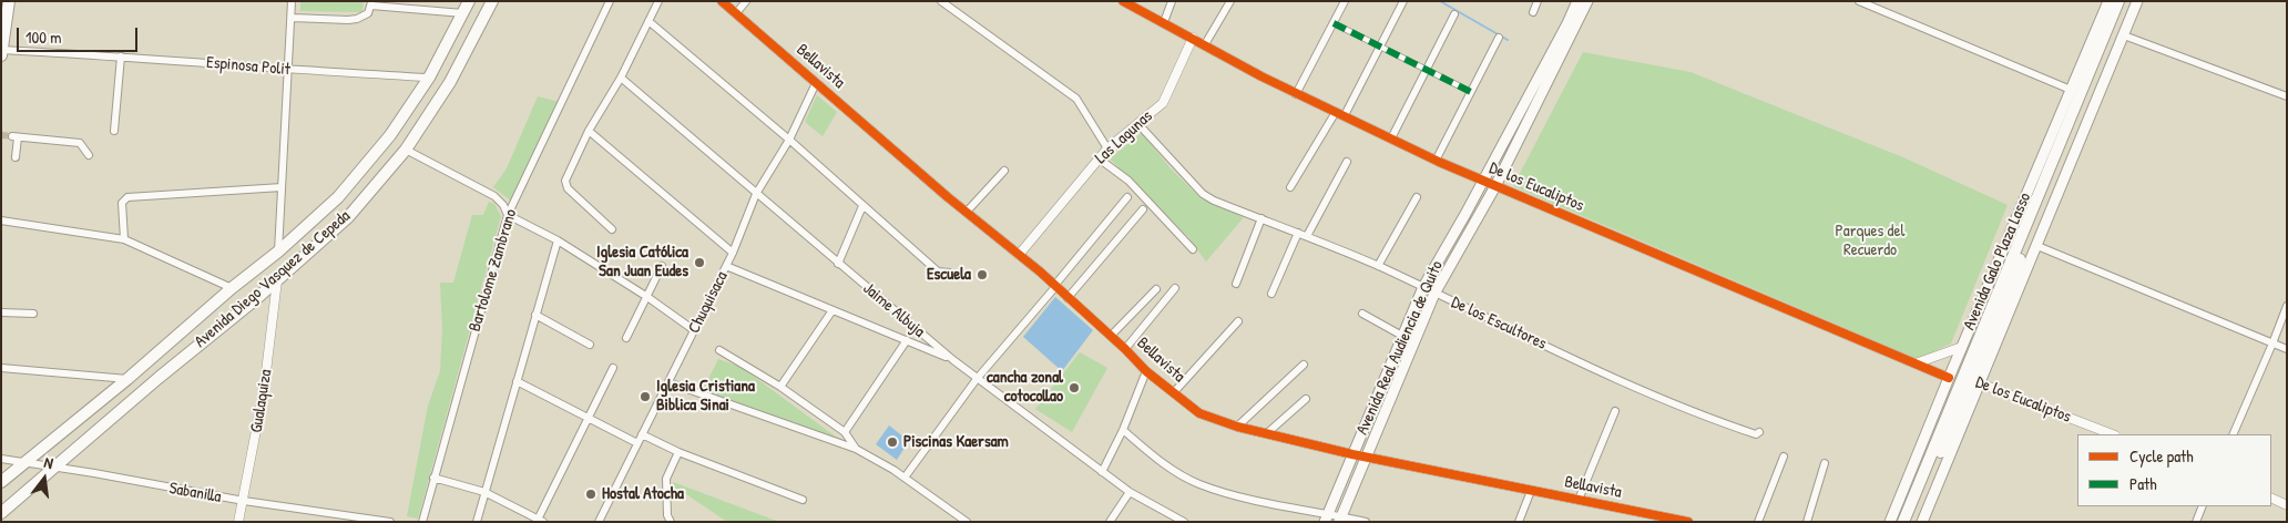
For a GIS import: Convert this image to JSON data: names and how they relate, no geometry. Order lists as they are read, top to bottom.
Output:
{
  "streets": {
    "main road": ["Avenida Galo Plaza Lasso", "Avenida Diego Vasquez de Cepeda", "Avenida Real Audiencia de Quito"],
    "street": [
      "Espinosa Polit",
      "Bellavista",
      "Las Lagunas",
      "De los Eucaliptos",
      "Bartolome Zambrano",
      "Chuquisaca",
      "Jaime Albuja",
      "De los Escultores",
      "Gualaquiza",
      "Sabanilla"
    ]
  },
  "crossings": [
    ["Espinosa Polit", "Avenida Diego Vasquez de Cepeda"],
    ["Bellavista", "Las Lagunas"],
    ["Bellavista", "Chuquisaca"],
    ["Bellavista", "Avenida Real Audiencia de Quito"],
    ["Las Lagunas", "De los Eucaliptos"],
    ["Las Lagunas", "De los Escultores"],
    ["De los Eucaliptos", "Avenida Galo Plaza Lasso"],
    ["De los Eucaliptos", "Avenida Real Audiencia de Quito"],
    ["Avenida Diego Vasquez de Cepeda", "Gualaquiza"],
    ["Avenida Diego Vasquez de Cepeda", "Sabanilla"],
    ["Chuquisaca", "Jaime Albuja"],
    ["De los Escultores", "Avenida Real Audiencia de Quito"],
    ["Gualaquiza", "Sabanilla"]
  ],
  "parks": ["Parques del Recuerdo"],
  "places": [
    "Iglesia Católica San Juan Eudes",
    "Escuela",
    "cancha zonal cotocollao",
    "Iglesia Cristiana Biblica Sinai",
    "Piscinas Kaersam",
    "Hostal Atocha"
  ],
  "legend": ["Cycle path", "Path"],
  "scale_bar": "100 m",
  "north": "top"
}
